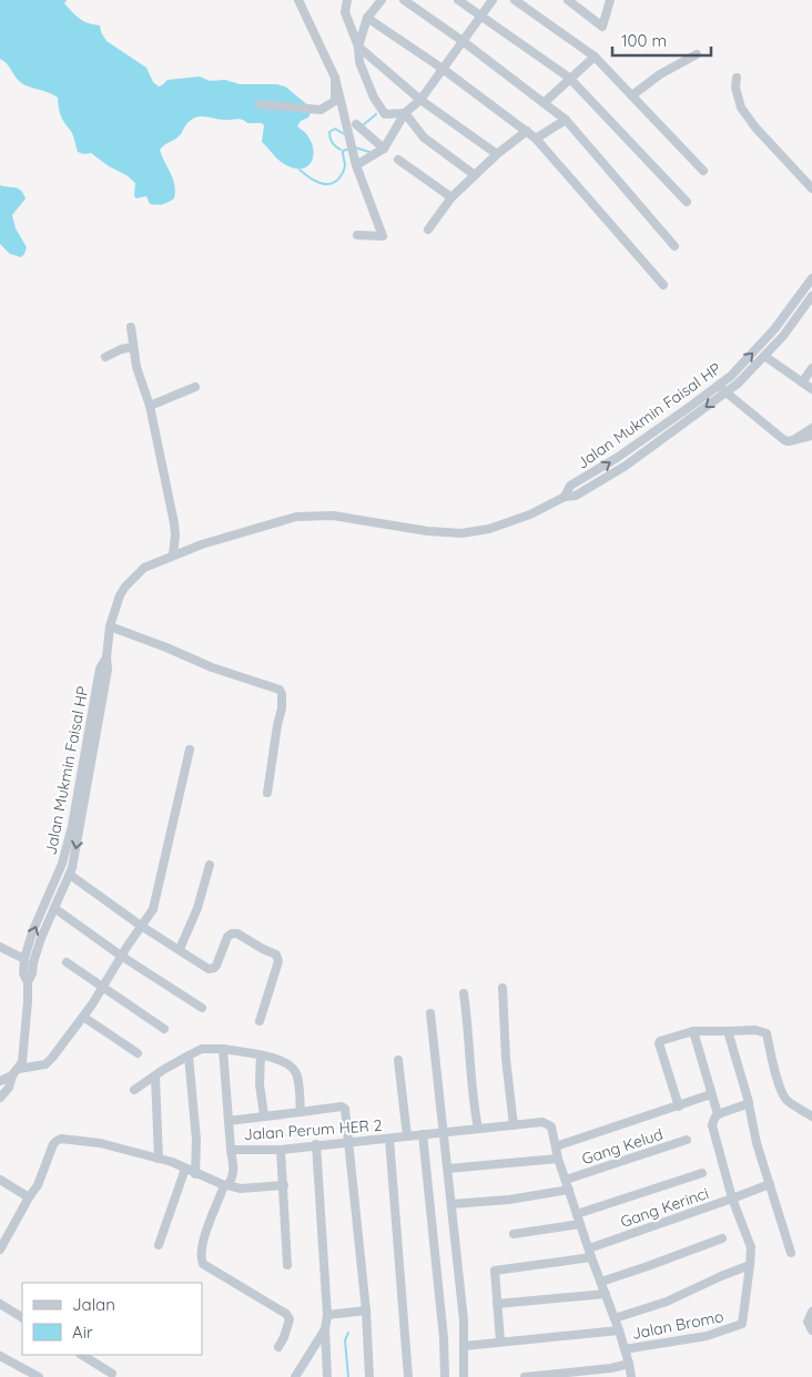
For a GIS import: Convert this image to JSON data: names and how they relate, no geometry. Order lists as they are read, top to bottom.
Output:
{
  "streets": {
    "street": [
      "Jalan Mukmin Faisal HP",
      "Jalan Perum HER 2",
      "Gang Kelud",
      "Gang Kerinci",
      "Jalan Bromo"
    ]
  },
  "crossings": [
    ["Jalan Perum HER 2", "Gang Kelud"],
    ["Jalan Perum HER 2", "Gang Kerinci"],
    ["Jalan Perum HER 2", "Jalan Bromo"],
    ["Gang Kerinci", "Jalan Bromo"]
  ],
  "legend": ["Jalan", "Air"],
  "scale_bar": "100 m"
}
